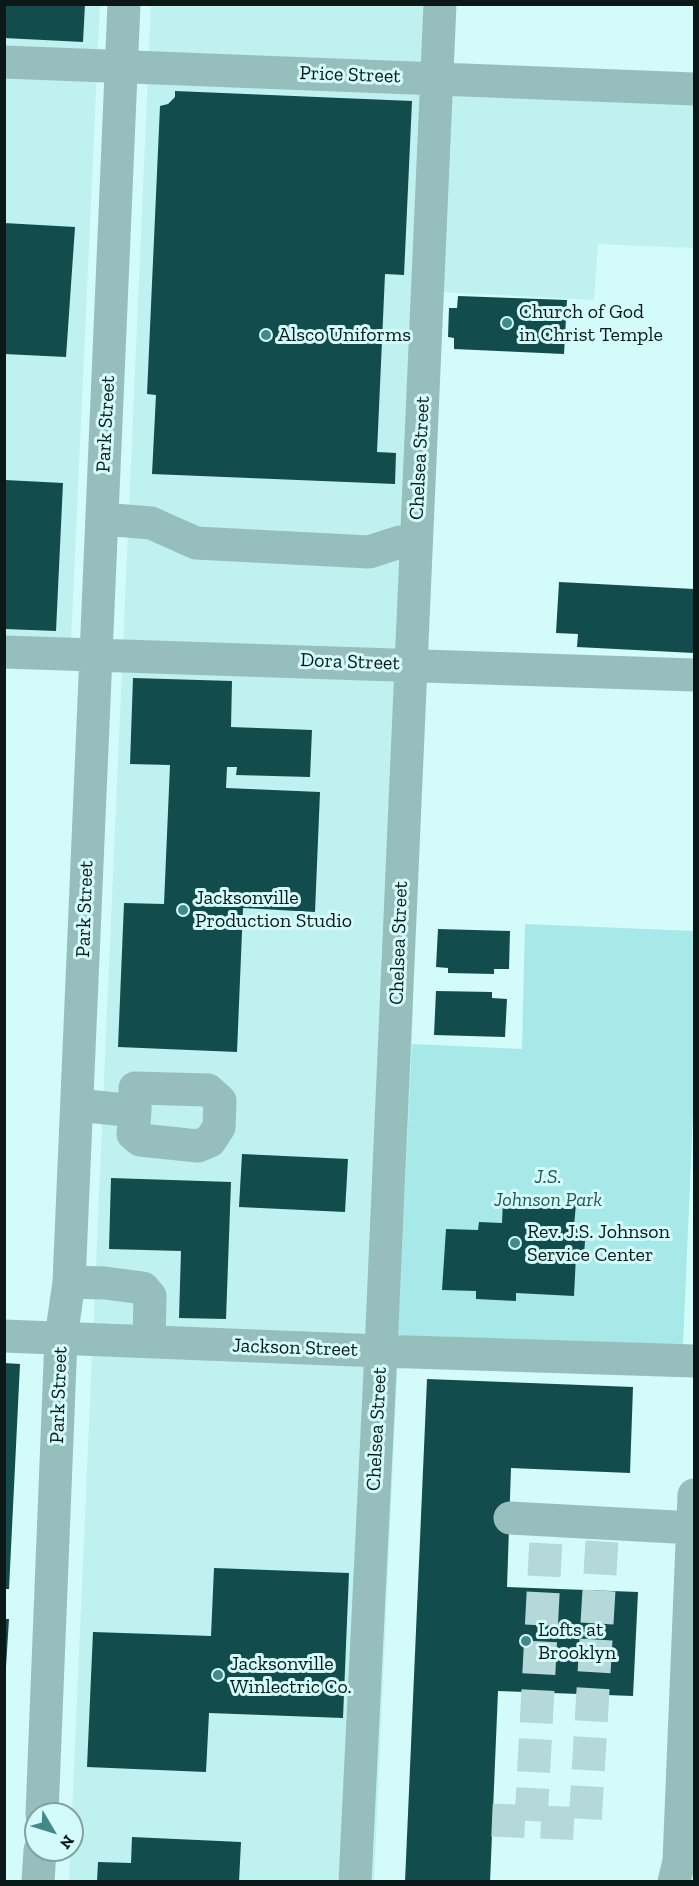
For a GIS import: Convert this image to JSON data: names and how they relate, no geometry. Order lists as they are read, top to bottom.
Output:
{
  "streets": {
    "street": [
      "Price Street",
      "Park Street",
      "Chelsea Street",
      "Dora Street",
      "Jackson Street"
    ]
  },
  "crossings": [
    ["Price Street", "Park Street"],
    ["Price Street", "Chelsea Street"],
    ["Park Street", "Dora Street"],
    ["Park Street", "Jackson Street"],
    ["Chelsea Street", "Dora Street"],
    ["Chelsea Street", "Jackson Street"]
  ],
  "parks": ["J.S. Johnson Park"],
  "places": [
    "Church of God in Christ Temple",
    "Alsco Uniforms",
    "Jacksonville Production Studio",
    "Rev. J.S. Johnson Service Center",
    "Lofts at Brooklyn",
    "Jacksonville Winlectric Co."
  ],
  "north": "bottom right"
}
